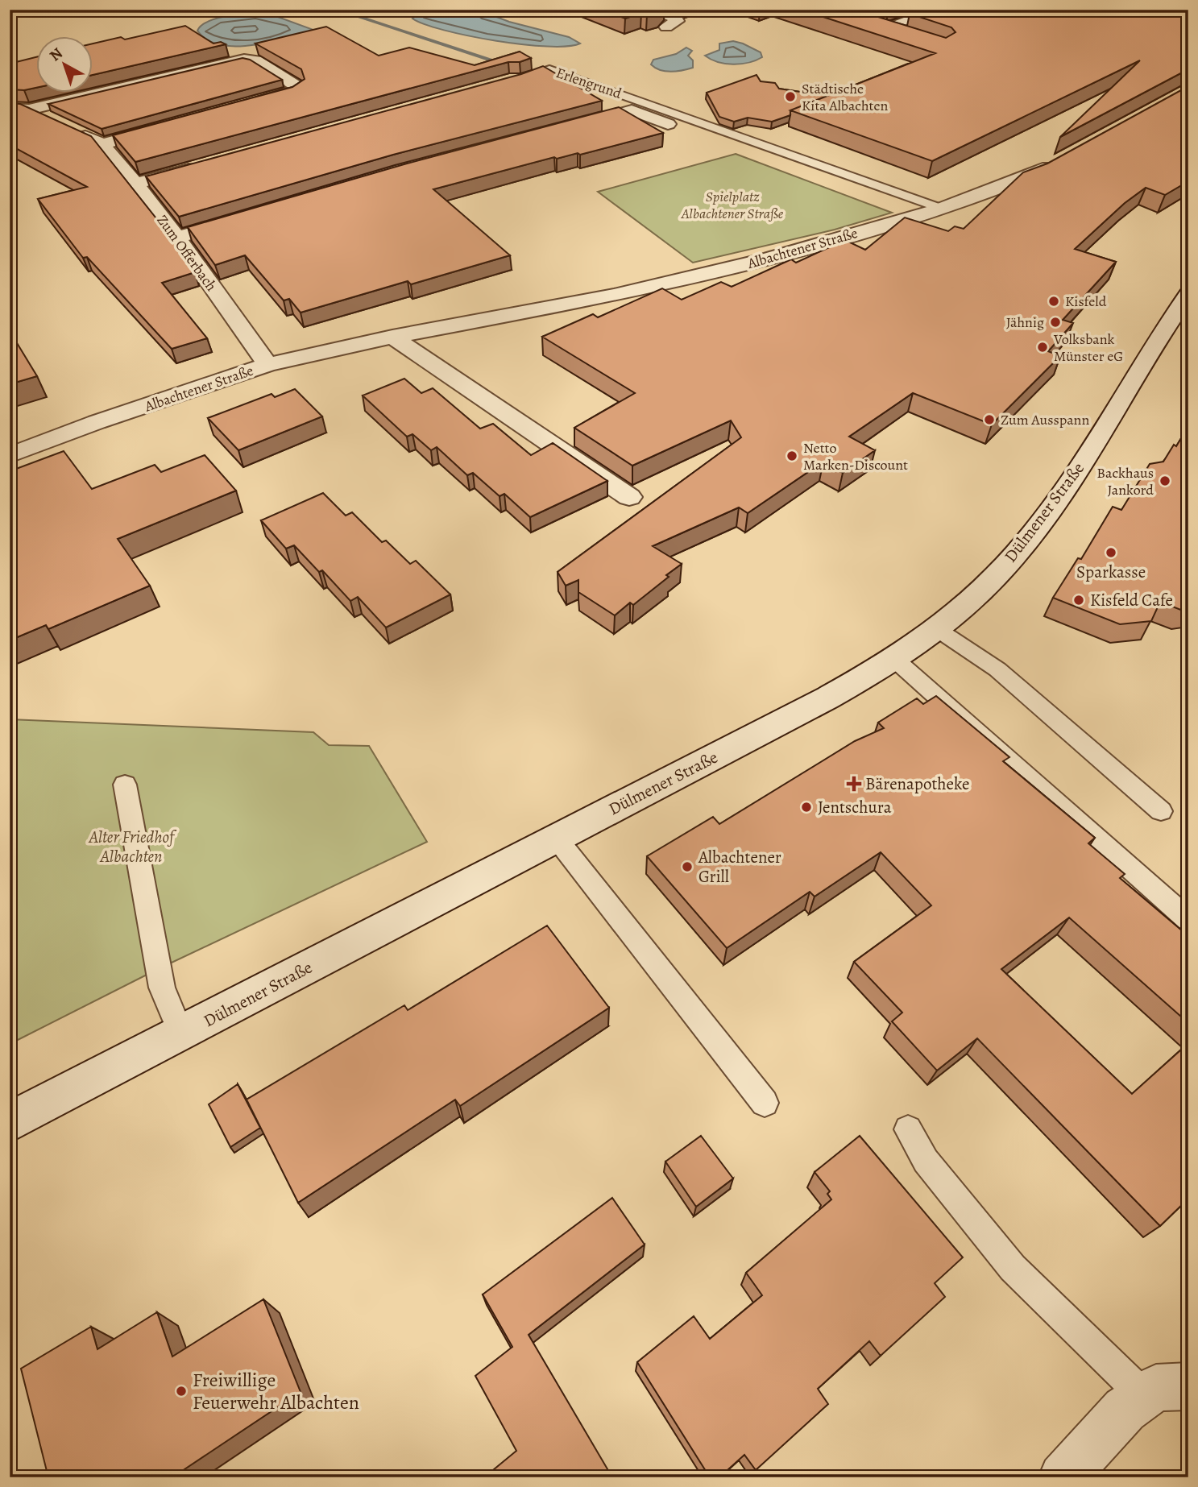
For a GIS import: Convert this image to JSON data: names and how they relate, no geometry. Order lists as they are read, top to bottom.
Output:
{
  "streets": {
    "street": [
      "Erlengrund",
      "Albachtener Straße",
      "Zum Offerbach",
      "Dülmener Straße"
    ]
  },
  "crossings": [
    ["Erlengrund", "Albachtener Straße"],
    ["Albachtener Straße", "Zum Offerbach"]
  ],
  "parks": ["Spielplatz Albachtener Straße", "Alter Friedhof Albachten"],
  "places": {
    "other": [
      "Städtische Kita Albachten",
      "Kisfeld",
      "Jähnig",
      "Volksbank Münster eG",
      "Zum Ausspann",
      "Netto Marken-Discount",
      "Backhaus Jankord",
      "Sparkasse",
      "Kisfeld Cafe",
      "Jentschura",
      "Albachtener Grill",
      "Freiwillige Feuerwehr Albachten"
    ],
    "health": ["Bärenapotheke"]
  },
  "north": "top left"
}
